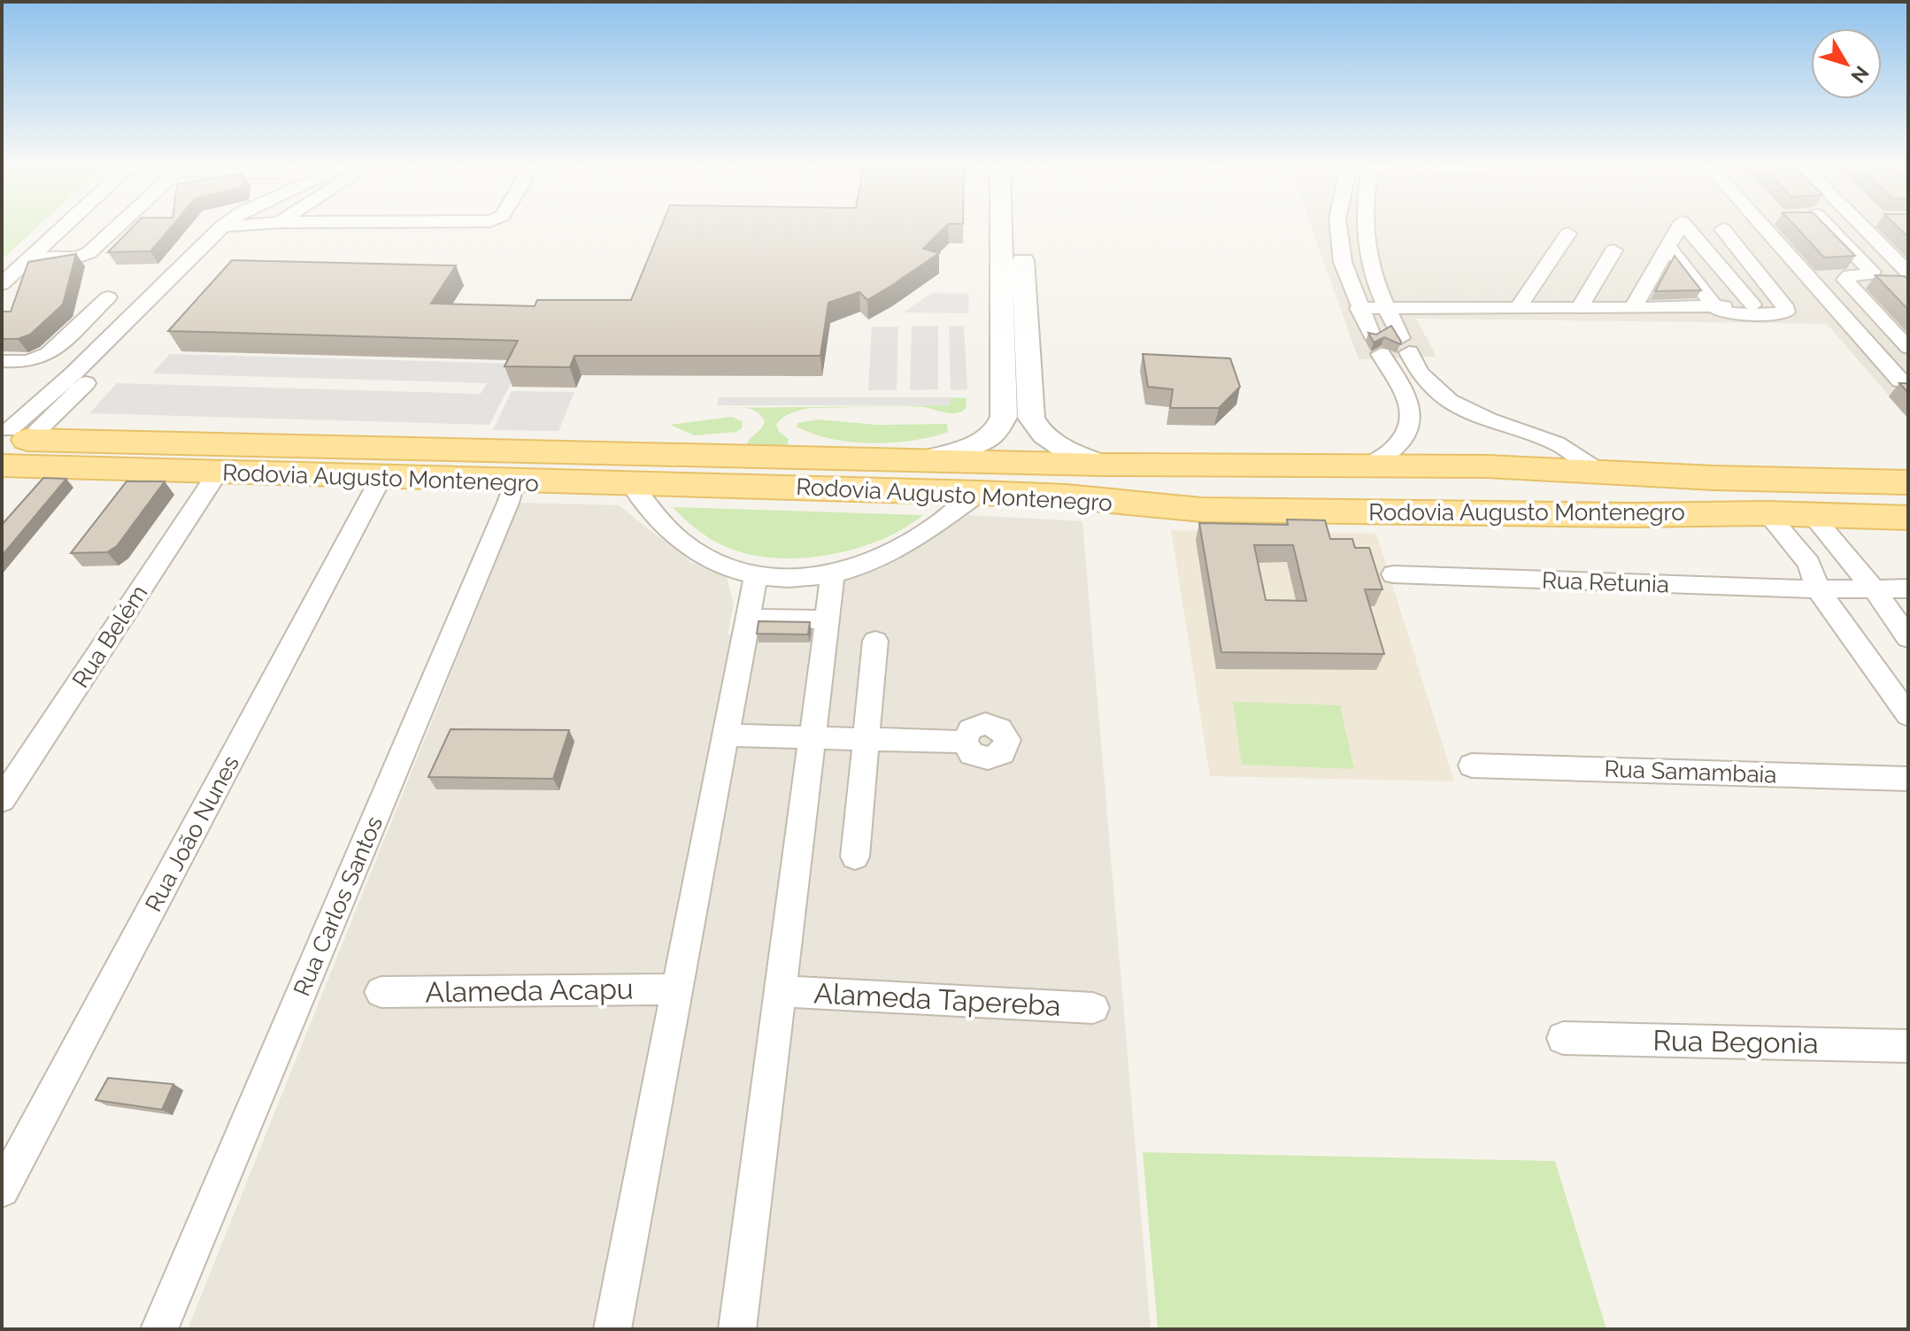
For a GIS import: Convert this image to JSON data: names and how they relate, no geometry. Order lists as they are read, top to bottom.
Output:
{
  "streets": {
    "main road": ["Rodovia Augusto Montenegro"],
    "street": [
      "Rua Retunia",
      "Rua Belém",
      "Rua Samambaia",
      "Rua João Nunes",
      "Rua Carlos Santos",
      "Alameda Acapu",
      "Alameda Tapereba",
      "Rua Begonia"
    ]
  },
  "crossings": [
    ["Rodovia Augusto Montenegro", "Rua Belém"],
    ["Rodovia Augusto Montenegro", "Rua João Nunes"],
    ["Rodovia Augusto Montenegro", "Rua Carlos Santos"]
  ],
  "north": "bottom right"
}
